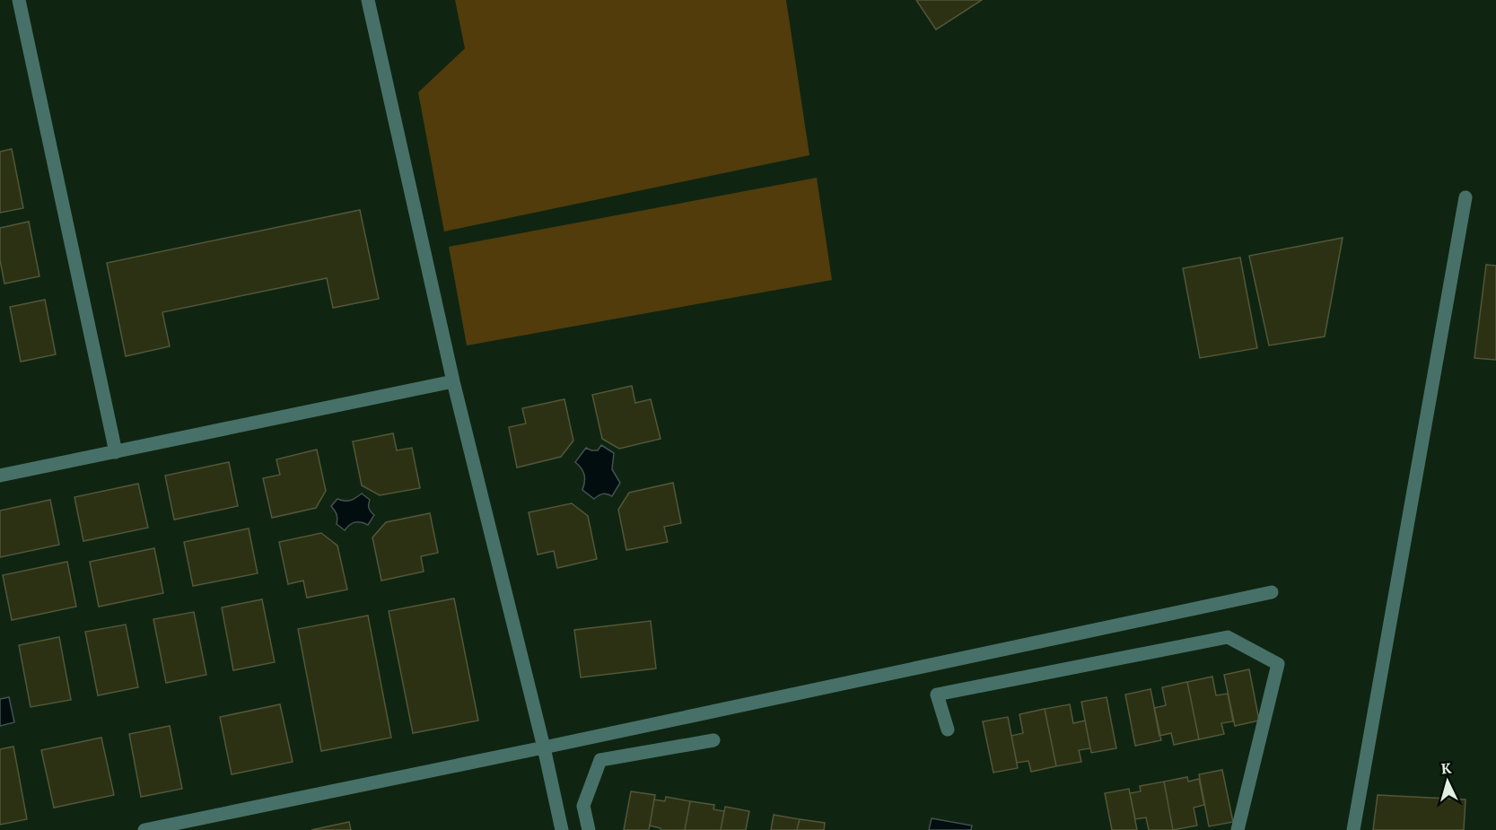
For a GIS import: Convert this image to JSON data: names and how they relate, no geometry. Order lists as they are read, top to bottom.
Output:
{
  "north": "top"
}
